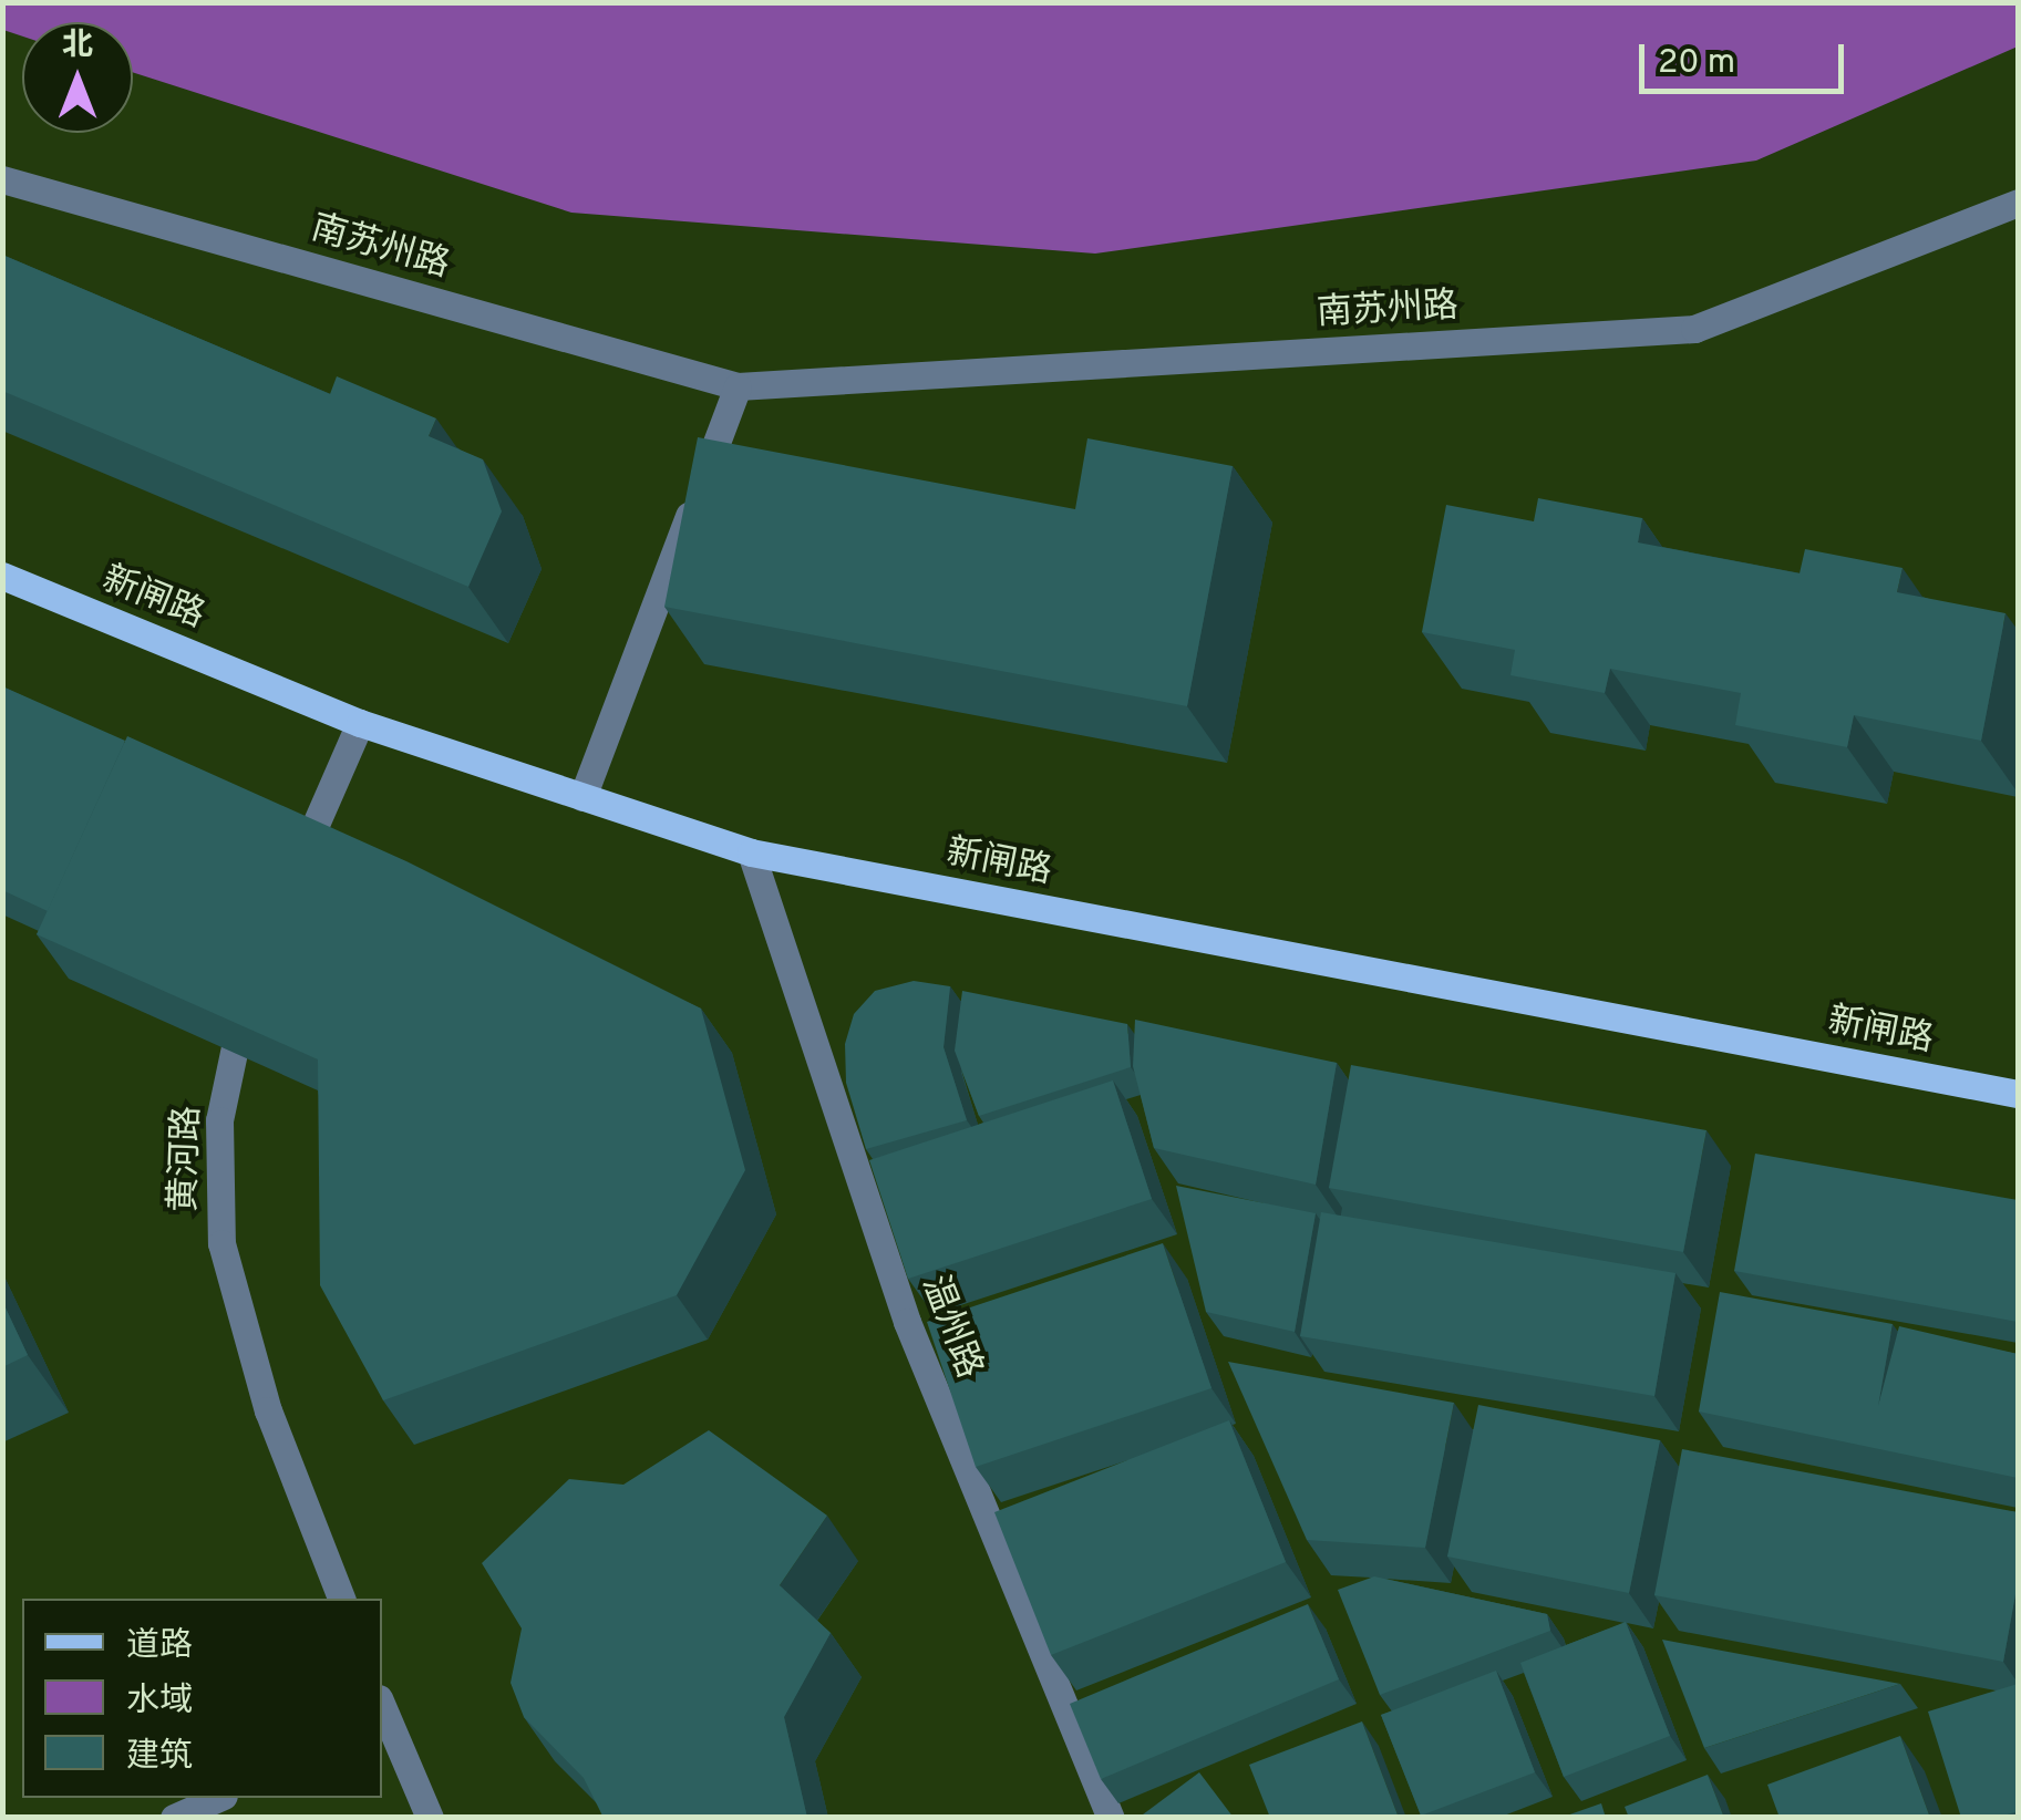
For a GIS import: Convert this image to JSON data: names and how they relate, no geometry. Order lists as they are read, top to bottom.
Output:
{
  "streets": {
    "main road": ["新闸路"],
    "street": ["南苏州路", "黄河路", "温州路"]
  },
  "crossings": [
    ["新闸路", "温州路"]
  ],
  "legend": ["道路", "水域", "建筑"],
  "scale_bar": "20 m",
  "north": "top"
}
